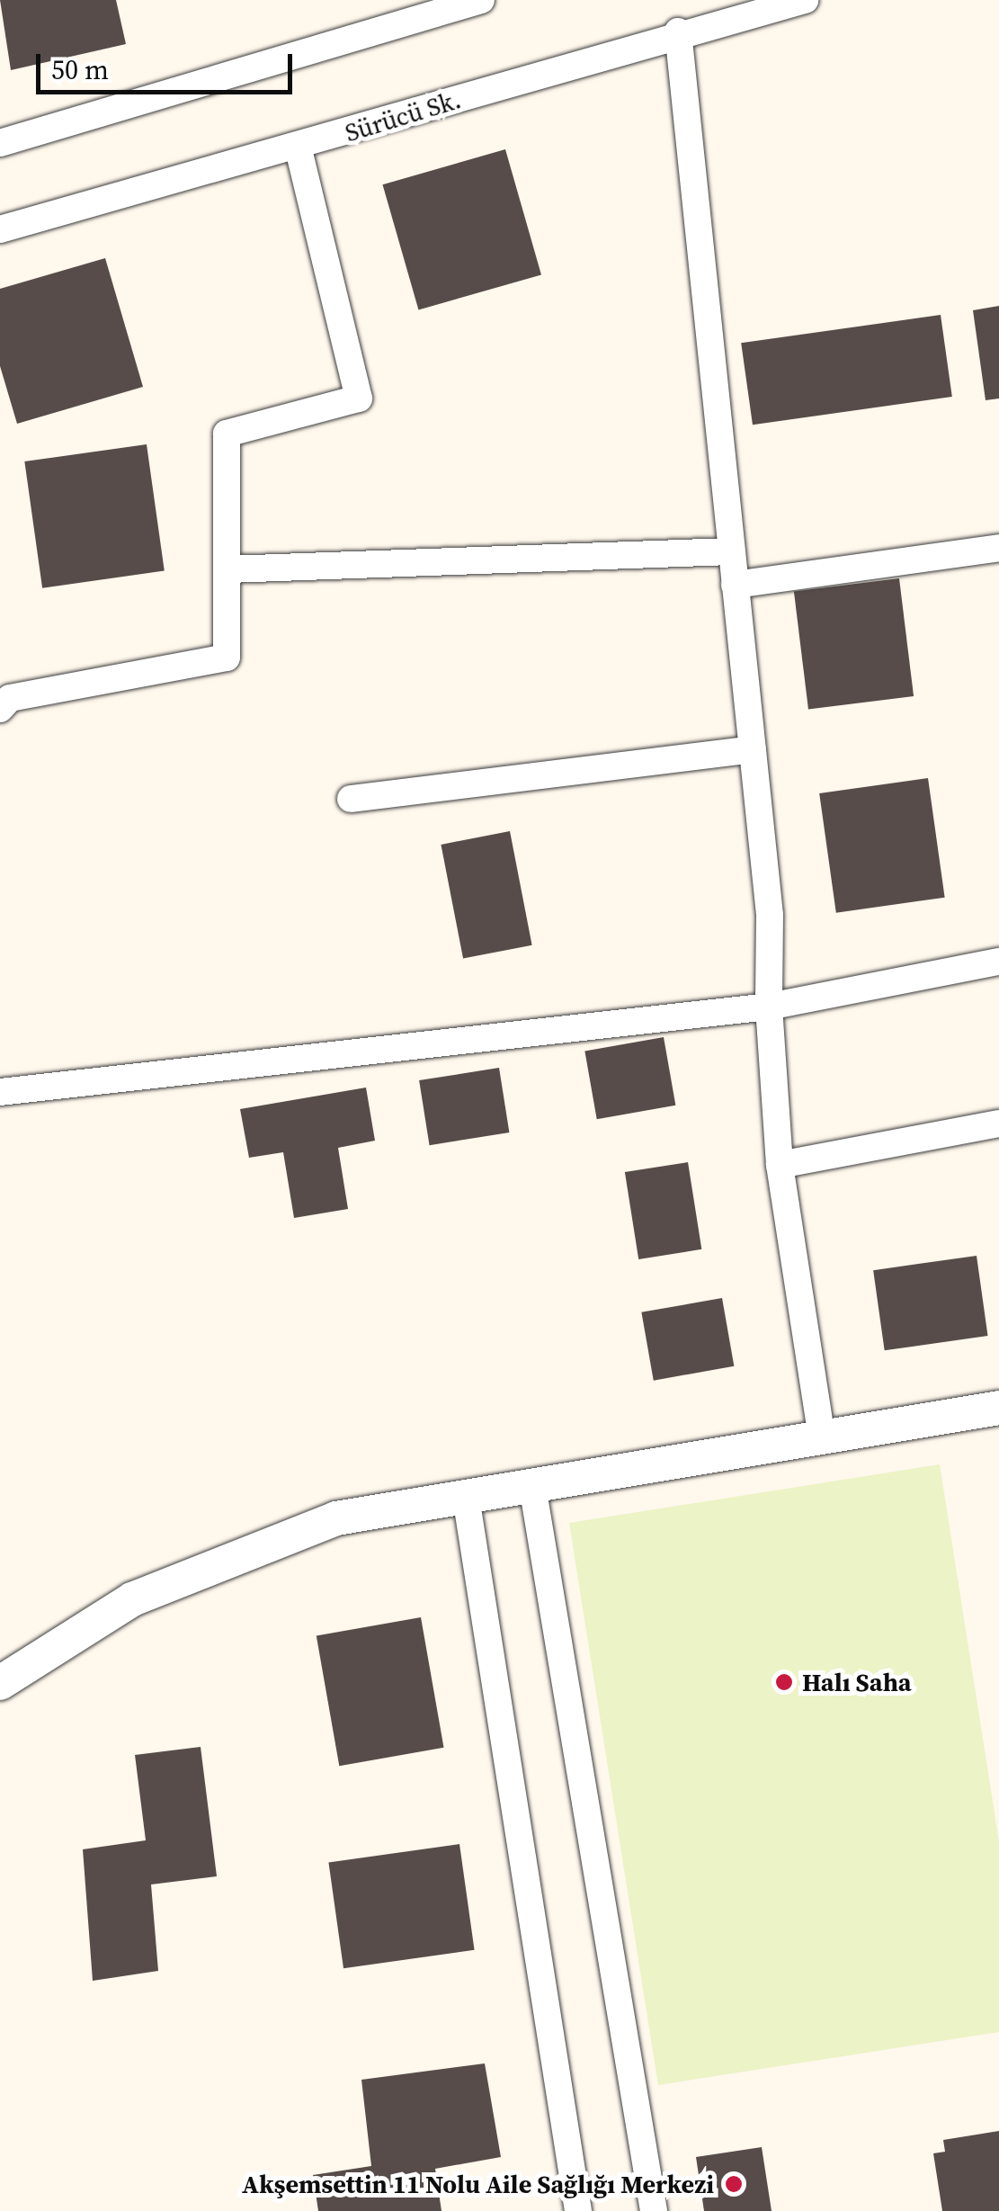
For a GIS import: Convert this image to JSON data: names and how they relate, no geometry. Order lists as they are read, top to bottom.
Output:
{
  "streets": {
    "street": ["Sürücü Sk."]
  },
  "places": ["Halı Saha", "Akşemsettin 11 Nolu Aile Sağlığı Merkezi"],
  "scale_bar": "50 m"
}
